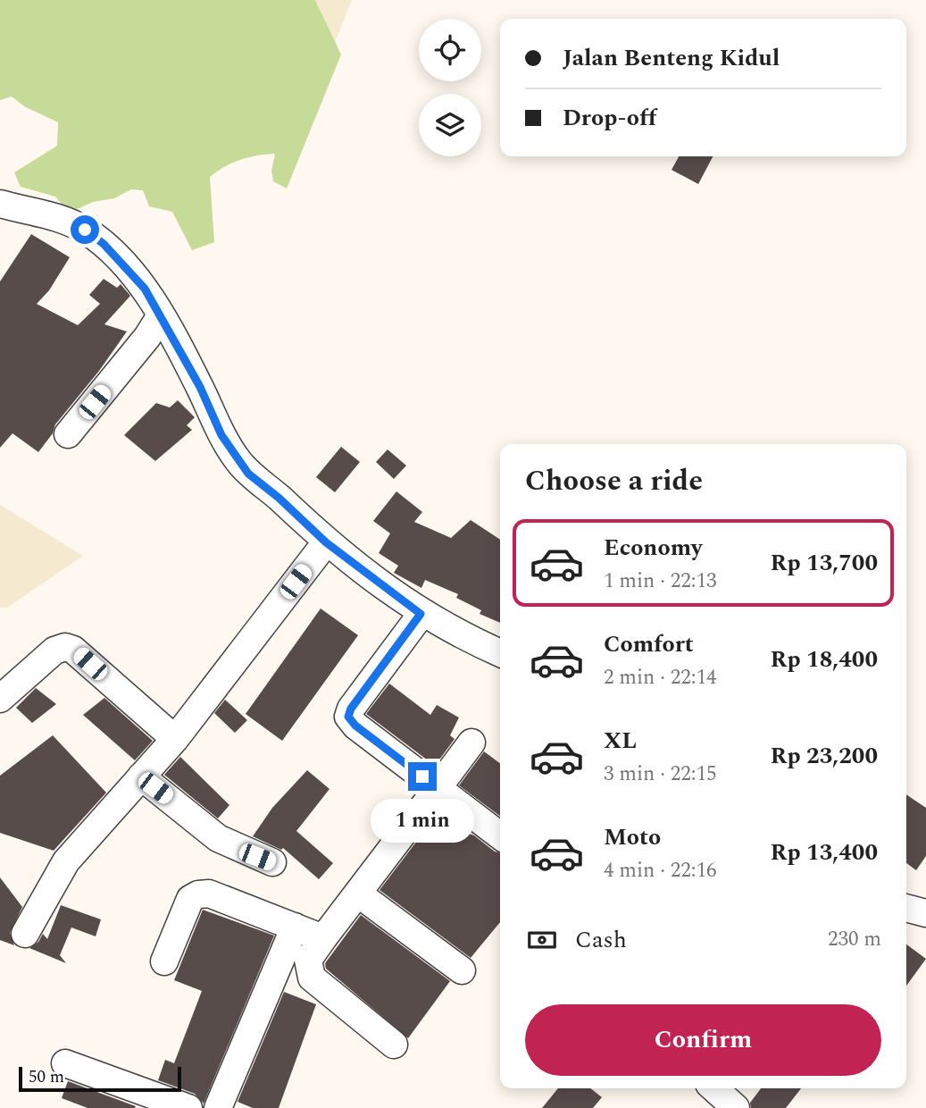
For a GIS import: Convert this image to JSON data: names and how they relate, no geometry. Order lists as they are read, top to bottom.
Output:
{
  "scale_bar": "50 m",
  "page": {
    "banner": ["Jalan Benteng Kidul", "Drop-off"],
    "heading": "Choose a ride",
    "list": [
      {
        "name": "Economy",
        "note": "1 min · 22:13",
        "value": "Rp 13,700"
      },
      {
        "name": "Comfort",
        "note": "2 min · 22:14",
        "value": "Rp 18,400"
      },
      {
        "name": "XL",
        "note": "3 min · 22:15",
        "value": "Rp 23,200"
      },
      {
        "name": "Moto",
        "note": "4 min · 22:16",
        "value": "Rp 13,400"
      }
    ],
    "bubble": "1 min",
    "pay": ["Cash", "230 m"],
    "buttons": "Confirm",
    "scale": "50 m"
  }
}
